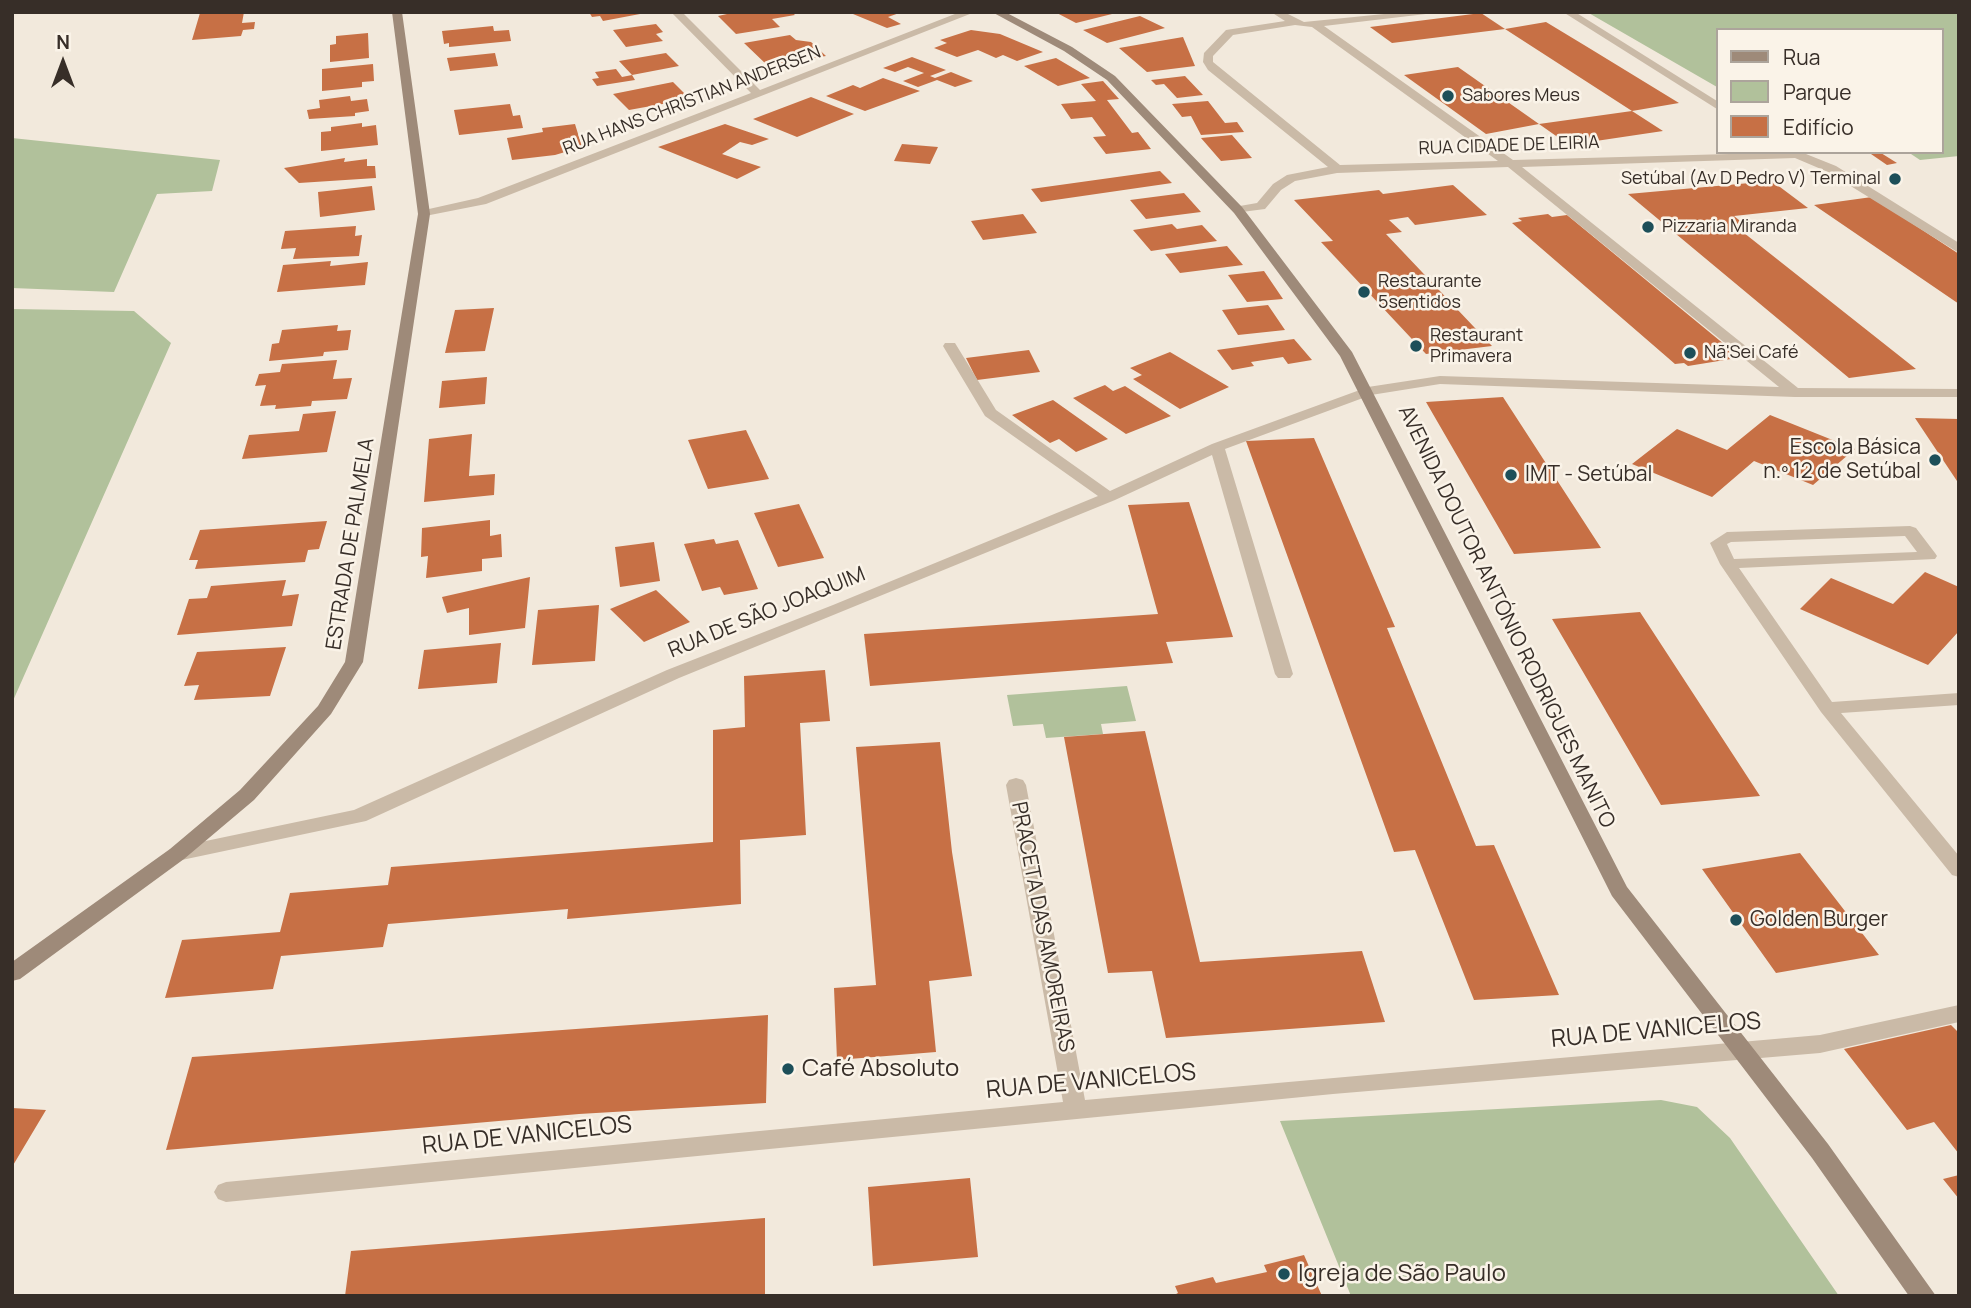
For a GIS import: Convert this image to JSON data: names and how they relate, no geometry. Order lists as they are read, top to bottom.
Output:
{
  "streets": {
    "street": [
      "RUA HANS CHRISTIAN ANDERSEN",
      "RUA CIDADE DE LEIRIA",
      "ESTRADA DE PALMELA",
      "RUA DE SÃO JOAQUIM",
      "AVENIDA DOUTOR ANTÓNIO RODRIGUES MANITO",
      "PRACETA DAS AMOREIRAS",
      "RUA DE VANICELOS"
    ]
  },
  "crossings": [
    ["RUA HANS CHRISTIAN ANDERSEN", "ESTRADA DE PALMELA"],
    ["RUA CIDADE DE LEIRIA", "AVENIDA DOUTOR ANTÓNIO RODRIGUES MANITO"],
    ["ESTRADA DE PALMELA", "RUA DE SÃO JOAQUIM"],
    ["RUA DE SÃO JOAQUIM", "AVENIDA DOUTOR ANTÓNIO RODRIGUES MANITO"],
    ["AVENIDA DOUTOR ANTÓNIO RODRIGUES MANITO", "RUA DE VANICELOS"],
    ["PRACETA DAS AMOREIRAS", "RUA DE VANICELOS"]
  ],
  "places": [
    "Sabores Meus",
    "Setúbal (Av D Pedro V) Terminal",
    "Pizzaria Miranda",
    "Restaurante 5sentidos",
    "Restaurant Primavera",
    "Nã'Sei Café",
    "Escola Básica n.º 12 de Setúbal",
    "IMT - Setúbal",
    "Golden Burger",
    "Café Absoluto",
    "Igreja de São Paulo"
  ],
  "legend": ["Rua", "Parque", "Edifício"],
  "north": "top"
}
